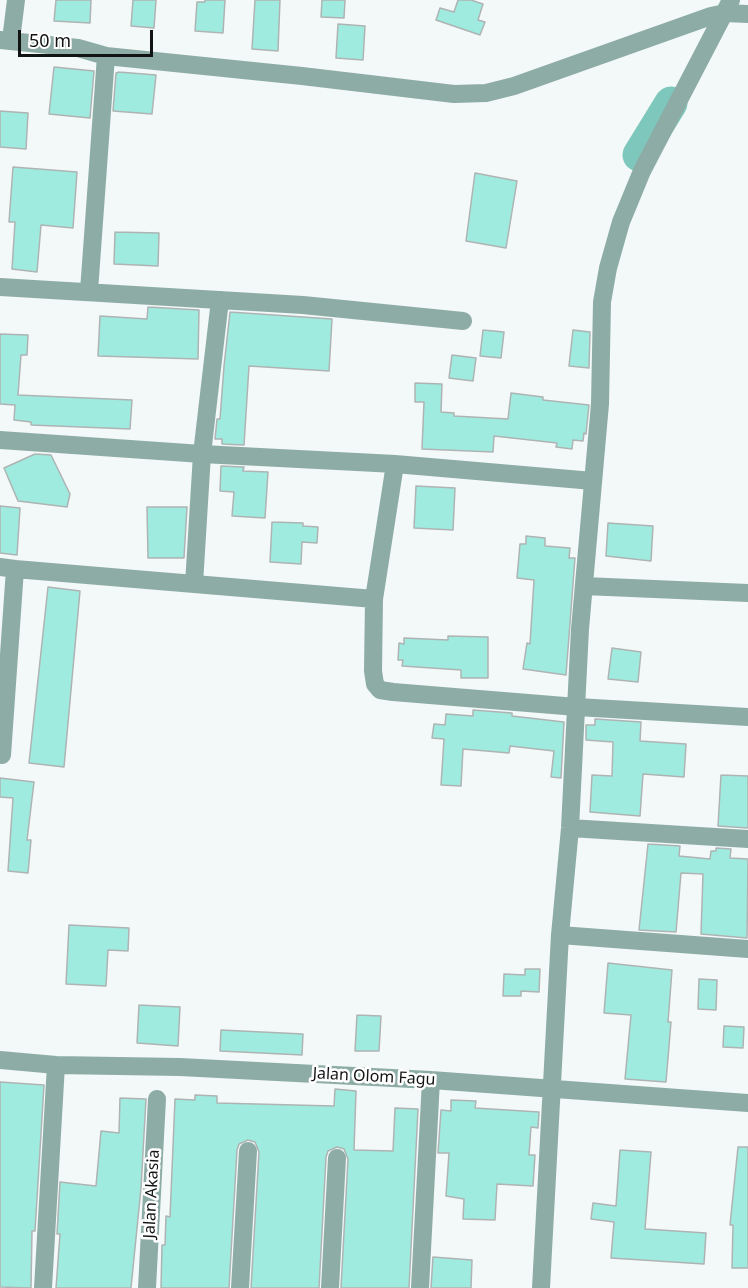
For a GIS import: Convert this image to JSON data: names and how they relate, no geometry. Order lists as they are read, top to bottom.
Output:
{
  "streets": {
    "street": ["Jalan Olom Fagu", "Jalan Akasia"]
  },
  "scale_bar": "50 m"
}
